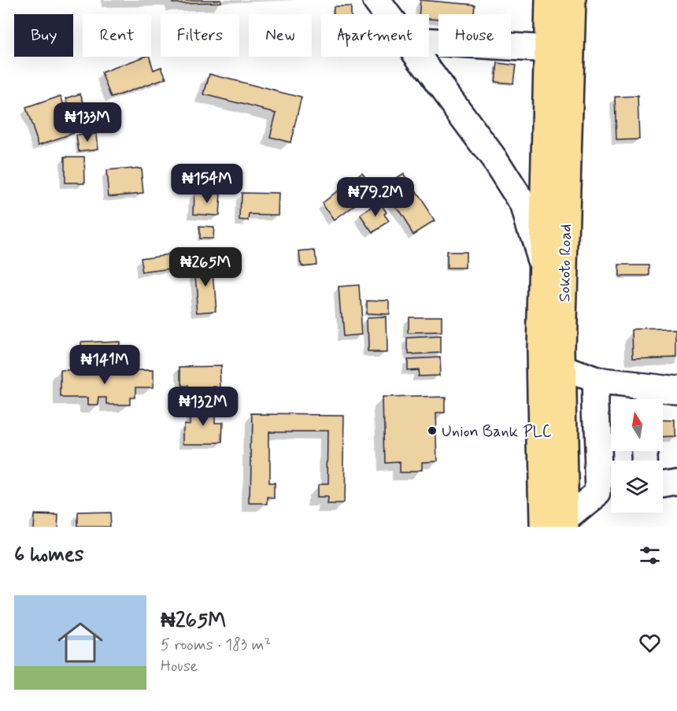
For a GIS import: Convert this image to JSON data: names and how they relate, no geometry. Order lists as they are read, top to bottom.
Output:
{
  "streets": {
    "main road": ["Sokoto Road"]
  },
  "places": ["Union Bank PLC"],
  "north": "top",
  "page": {
    "chip": [
      "Buy",
      "Rent",
      "Filters",
      "New",
      "Apartment",
      "House"
    ],
    "price": [
      "₦133M",
      "₦154M",
      "₦79.2M",
      "₦265M",
      "₦141M",
      "₦132M"
    ],
    "heading": "6 homes",
    "list": [
      {
        "name": "₦265M",
        "note": "5 rooms · 183 m² · House"
      }
    ]
  }
}
